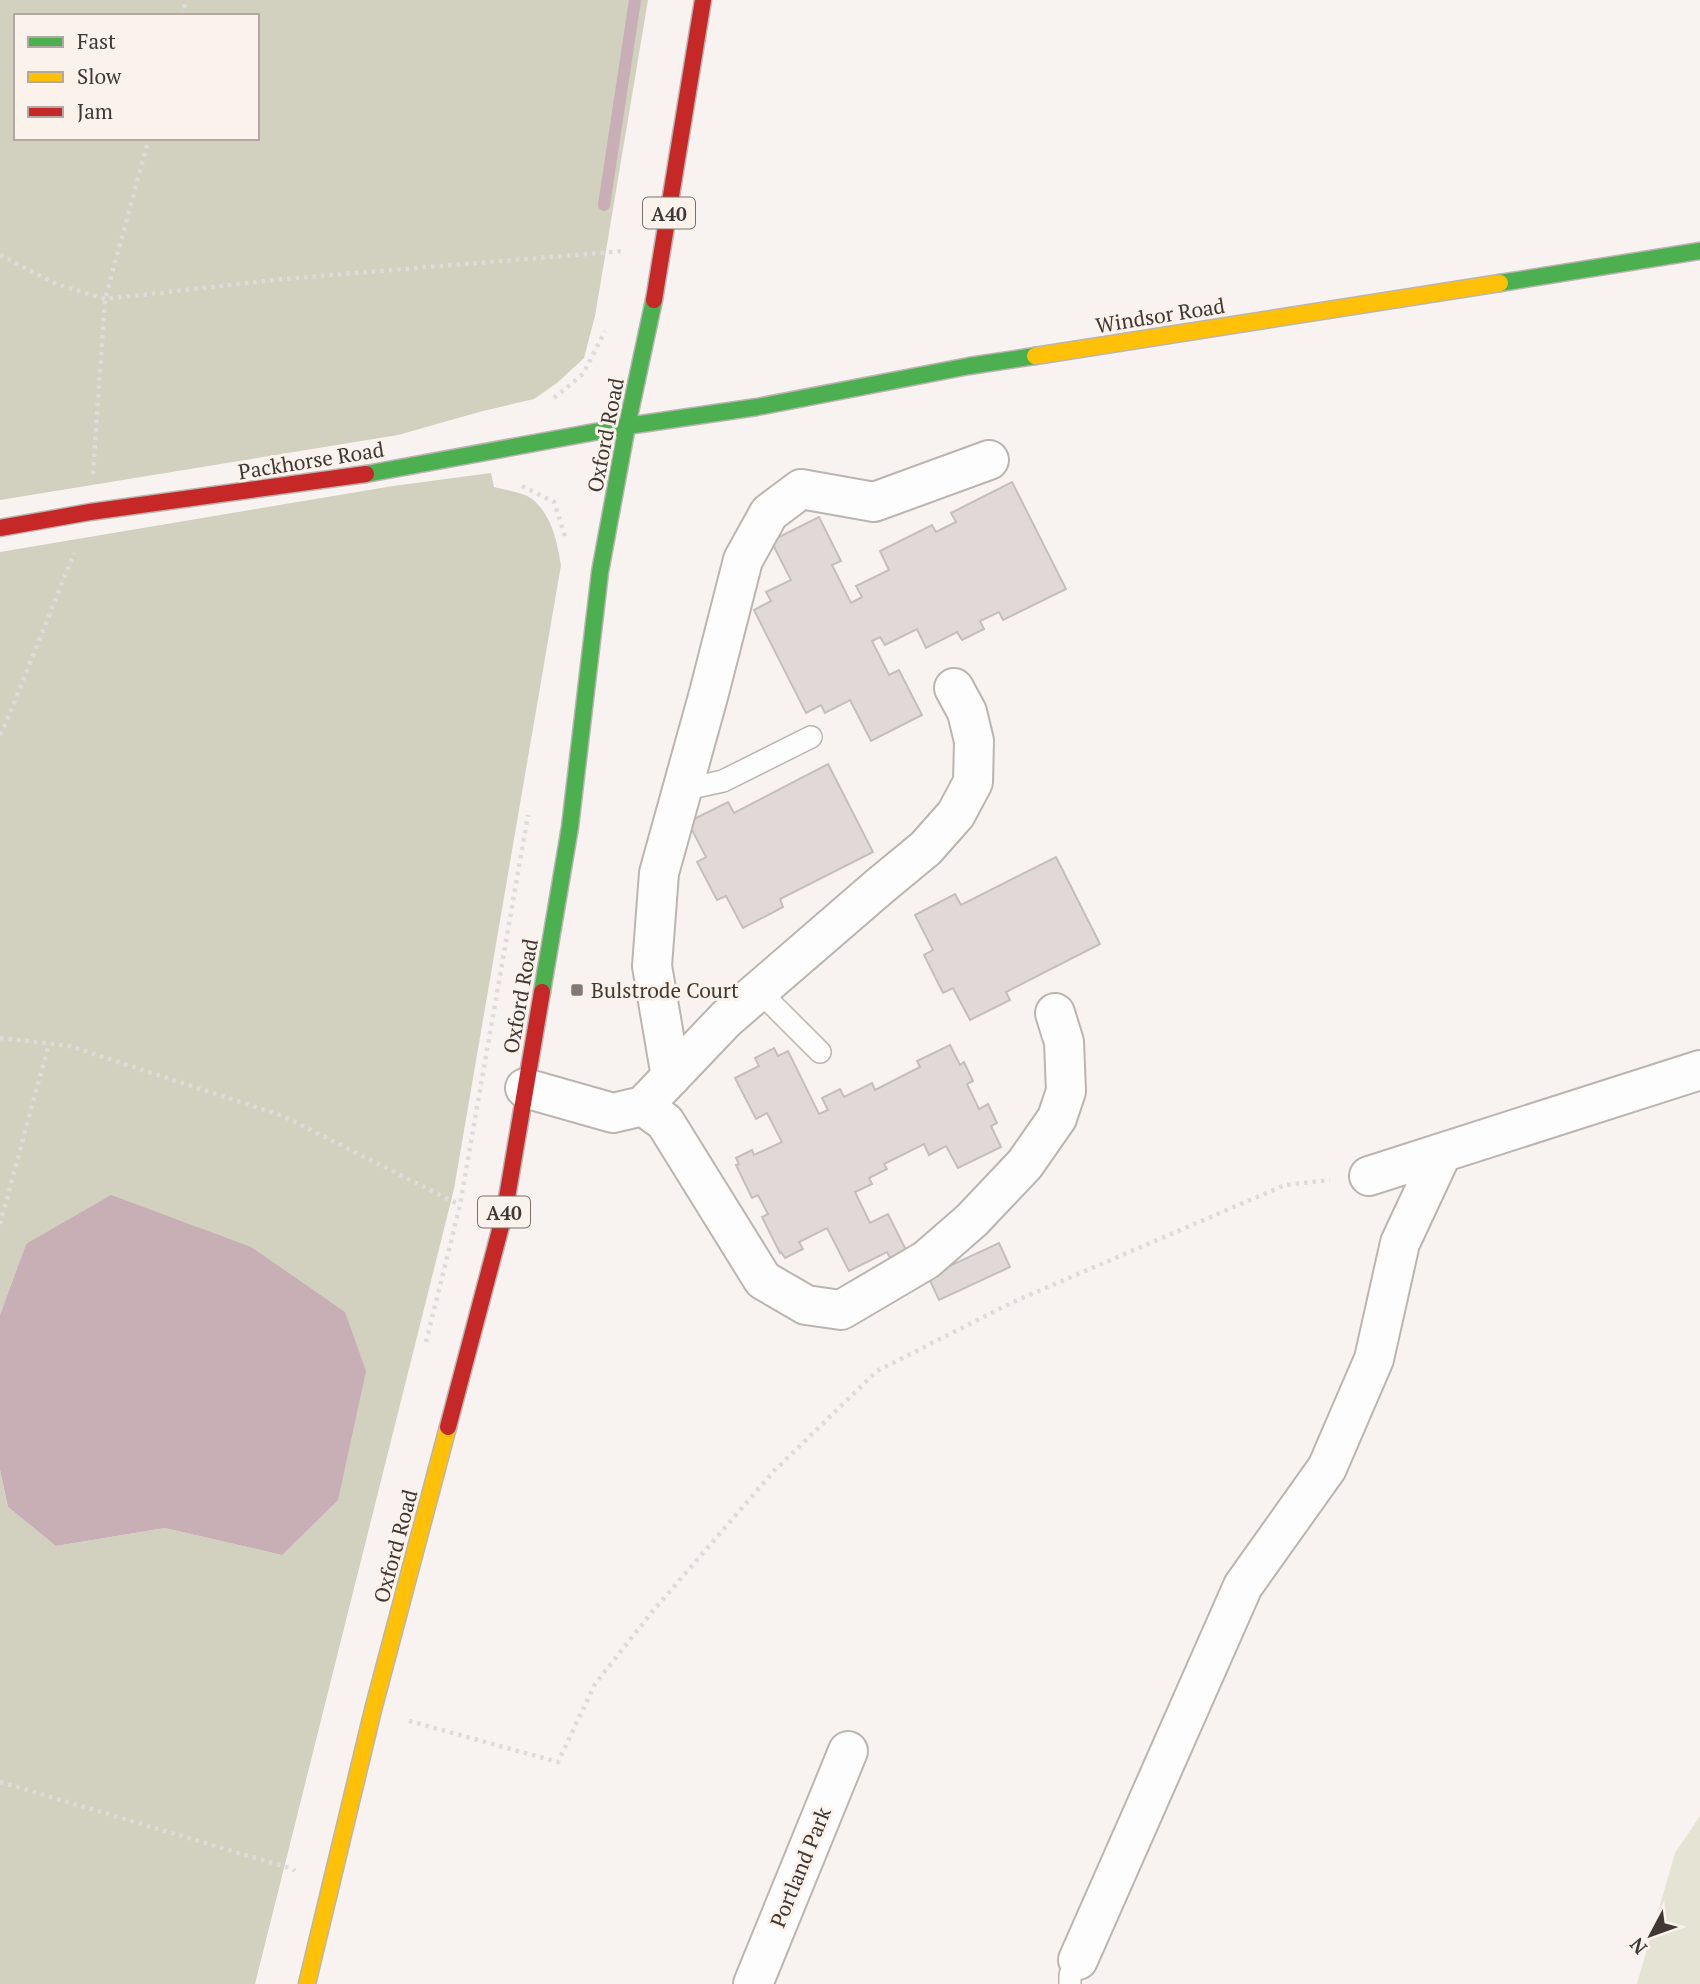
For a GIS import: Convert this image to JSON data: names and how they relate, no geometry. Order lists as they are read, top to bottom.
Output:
{
  "streets": {
    "main road": [
      "A40",
      "Windsor Road",
      "Oxford Road",
      "Packhorse Road"
    ],
    "street": ["Portland Park"]
  },
  "crossings": [
    ["Windsor Road", "Oxford Road"],
    ["Windsor Road", "Packhorse Road"],
    ["Oxford Road", "Packhorse Road"]
  ],
  "places": {
    "transit": ["Bulstrode Court"]
  },
  "legend": ["Fast", "Slow", "Jam"],
  "north": "bottom left"
}
